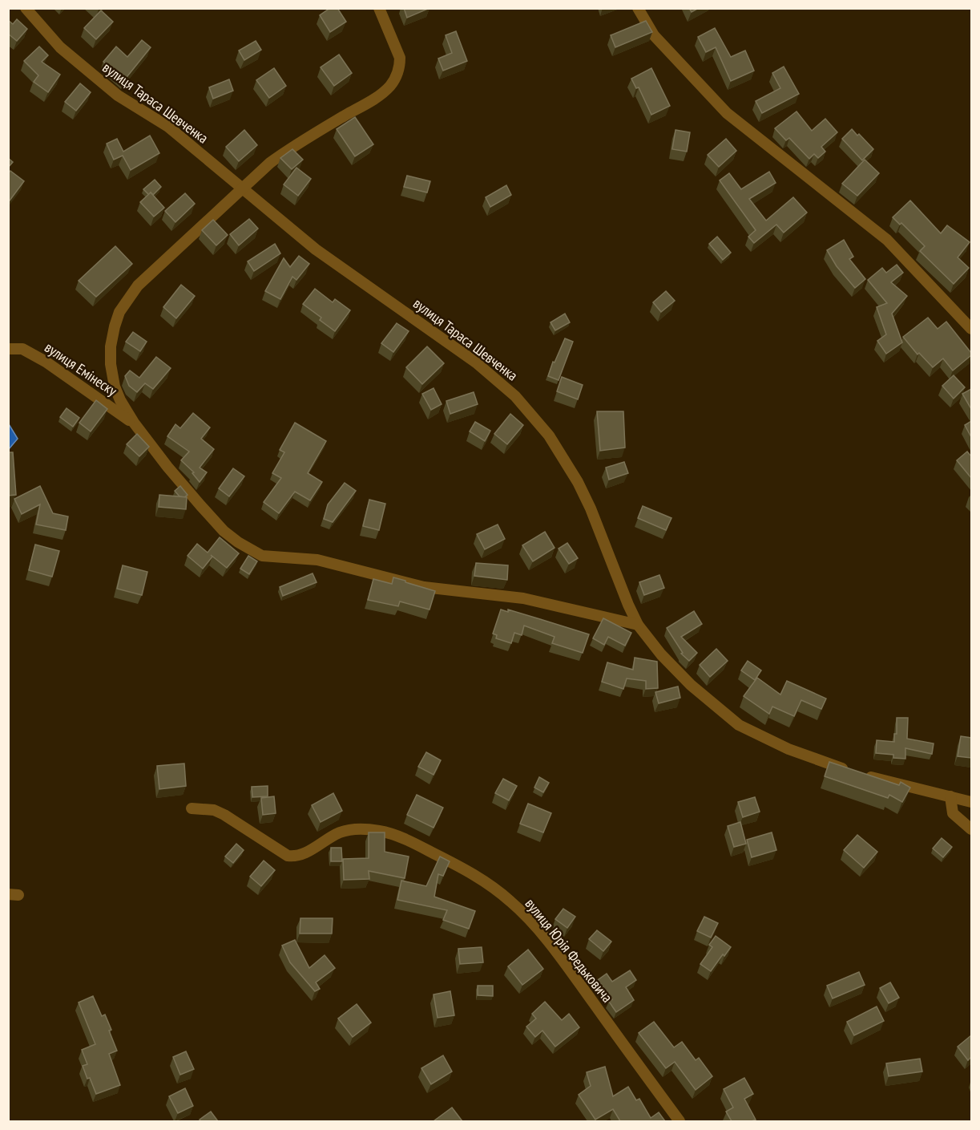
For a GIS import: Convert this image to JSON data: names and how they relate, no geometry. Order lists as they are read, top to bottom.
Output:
{
  "streets": {
    "street": ["вулиця Тараса Шевченка", "вулиця Емінеску", "вулиця Юрія Федьковича"]
  }
}
